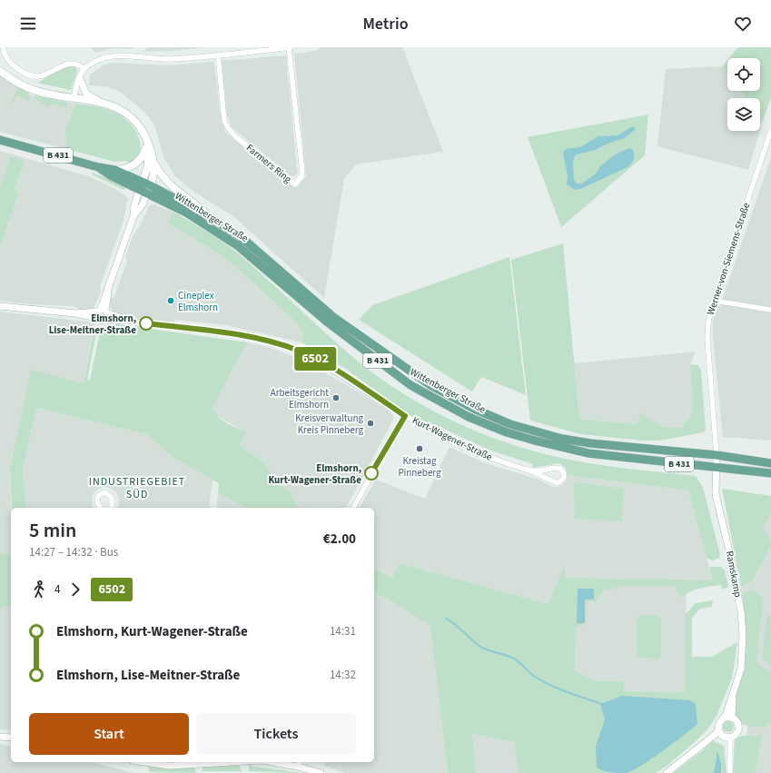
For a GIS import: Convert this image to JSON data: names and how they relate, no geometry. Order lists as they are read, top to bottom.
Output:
{
  "streets": {
    "main road": ["B 431", "Wittenberger Straße"],
    "street": [
      "Farmers Ring",
      "Werner-von-Siemens-Straße",
      "Kurt-Wagener-Straße",
      "Ramskamp"
    ]
  },
  "crossings": [
    ["B 431", "Wittenberger Straße"],
    ["Wittenberger Straße", "Werner-von-Siemens-Straße"],
    ["Wittenberger Straße", "Ramskamp"],
    ["Werner-von-Siemens-Straße", "Ramskamp"]
  ],
  "districts": ["INDUSTRIEGEBIET SÜD"],
  "places": [
    "Cineplex Elmshorn",
    "Elmshorn, Lise-Meitner-Straße",
    "Arbeitsgericht Elmshorn",
    "Kreisverwaltung Kreis Pinneberg",
    "Kreistag Pinneberg",
    "Elmshorn, Kurt-Wagener-Straße"
  ],
  "lines": ["bus line 6502"],
  "page": {
    "header": "Metrio",
    "on_map": "6502",
    "heading": ["5 min", "14:27 – 14:32 · Bus", "€2.00"],
    "legs": ["4", "6502"],
    "list": [
      {
        "name": "Elmshorn, Kurt-Wagener-Straße",
        "value": "14:31"
      },
      {
        "name": "Elmshorn, Lise-Meitner-Straße",
        "value": "14:32"
      }
    ],
    "buttons": ["Start", "Tickets"]
  }
}
